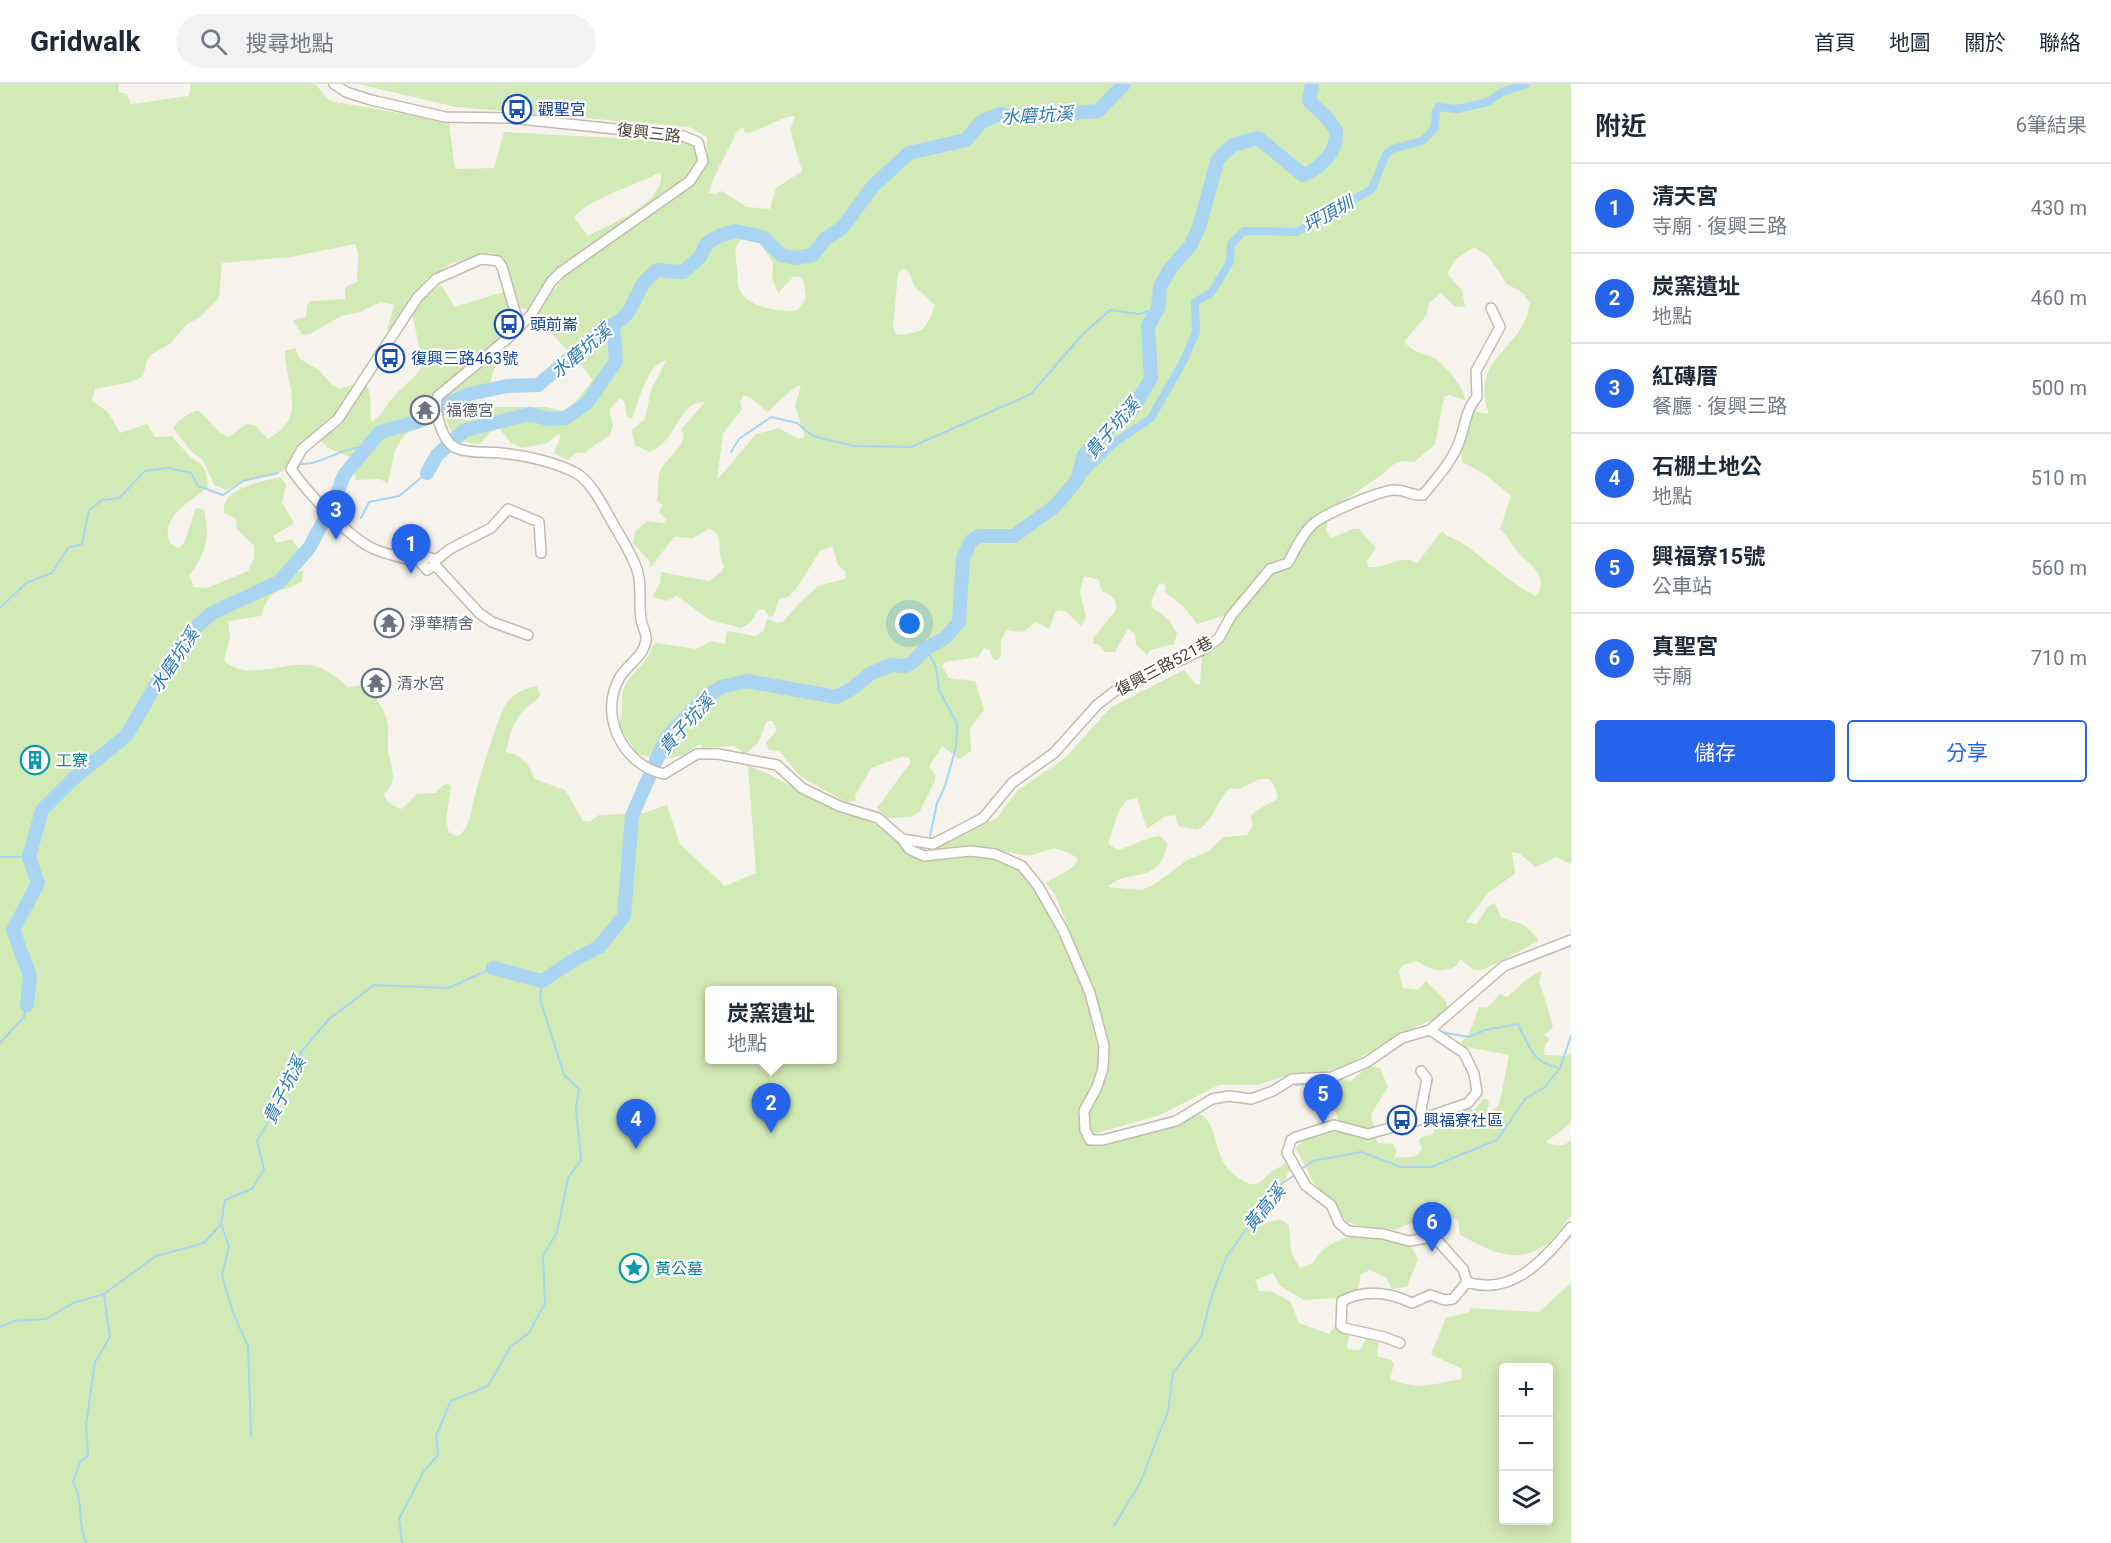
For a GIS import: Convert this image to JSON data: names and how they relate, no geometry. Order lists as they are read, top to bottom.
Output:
{
  "streets": {
    "street": ["復興三路", "復興三路521巷"]
  },
  "crossings": [
    ["復興三路", "復興三路521巷"]
  ],
  "water": [
    "水磨坑溪",
    "坪頂圳",
    "貴子坑溪",
    "黃高溪"
  ],
  "places": {
    "bus stop": [
      "觀聖宮",
      "頭前崙",
      "復興三路463號",
      "興福寮社區"
    ],
    "temple": ["福德宮", "淨華精舍", "清水宮"],
    "building": ["工寮"],
    "place": ["黃公墓"]
  },
  "page": {
    "header": "Gridwalk",
    "search": "搜尋地點",
    "nav": [
      "首頁",
      "地圖",
      "關於",
      "聯絡"
    ],
    "heading": ["附近", "6筆結果"],
    "list": [
      {
        "mark": "1",
        "name": "清天宮",
        "note": "寺廟 · 復興三路",
        "value": "430 m"
      },
      {
        "mark": "2",
        "name": "炭窯遺址",
        "note": "地點",
        "value": "460 m"
      },
      {
        "mark": "3",
        "name": "紅磚厝",
        "note": "餐廳 · 復興三路",
        "value": "500 m"
      },
      {
        "mark": "4",
        "name": "石棚土地公",
        "note": "地點",
        "value": "510 m"
      },
      {
        "mark": "5",
        "name": "興福寮15號",
        "note": "公車站",
        "value": "560 m"
      },
      {
        "mark": "6",
        "name": "真聖宮",
        "note": "寺廟",
        "value": "710 m"
      }
    ],
    "pins": [
      "3",
      "1",
      "5",
      "2",
      "4",
      "6"
    ],
    "buttons": ["儲存", "分享"],
    "popup": ["炭窯遺址", "地點"],
    "map_buttons": ["+", "−"]
  }
}
